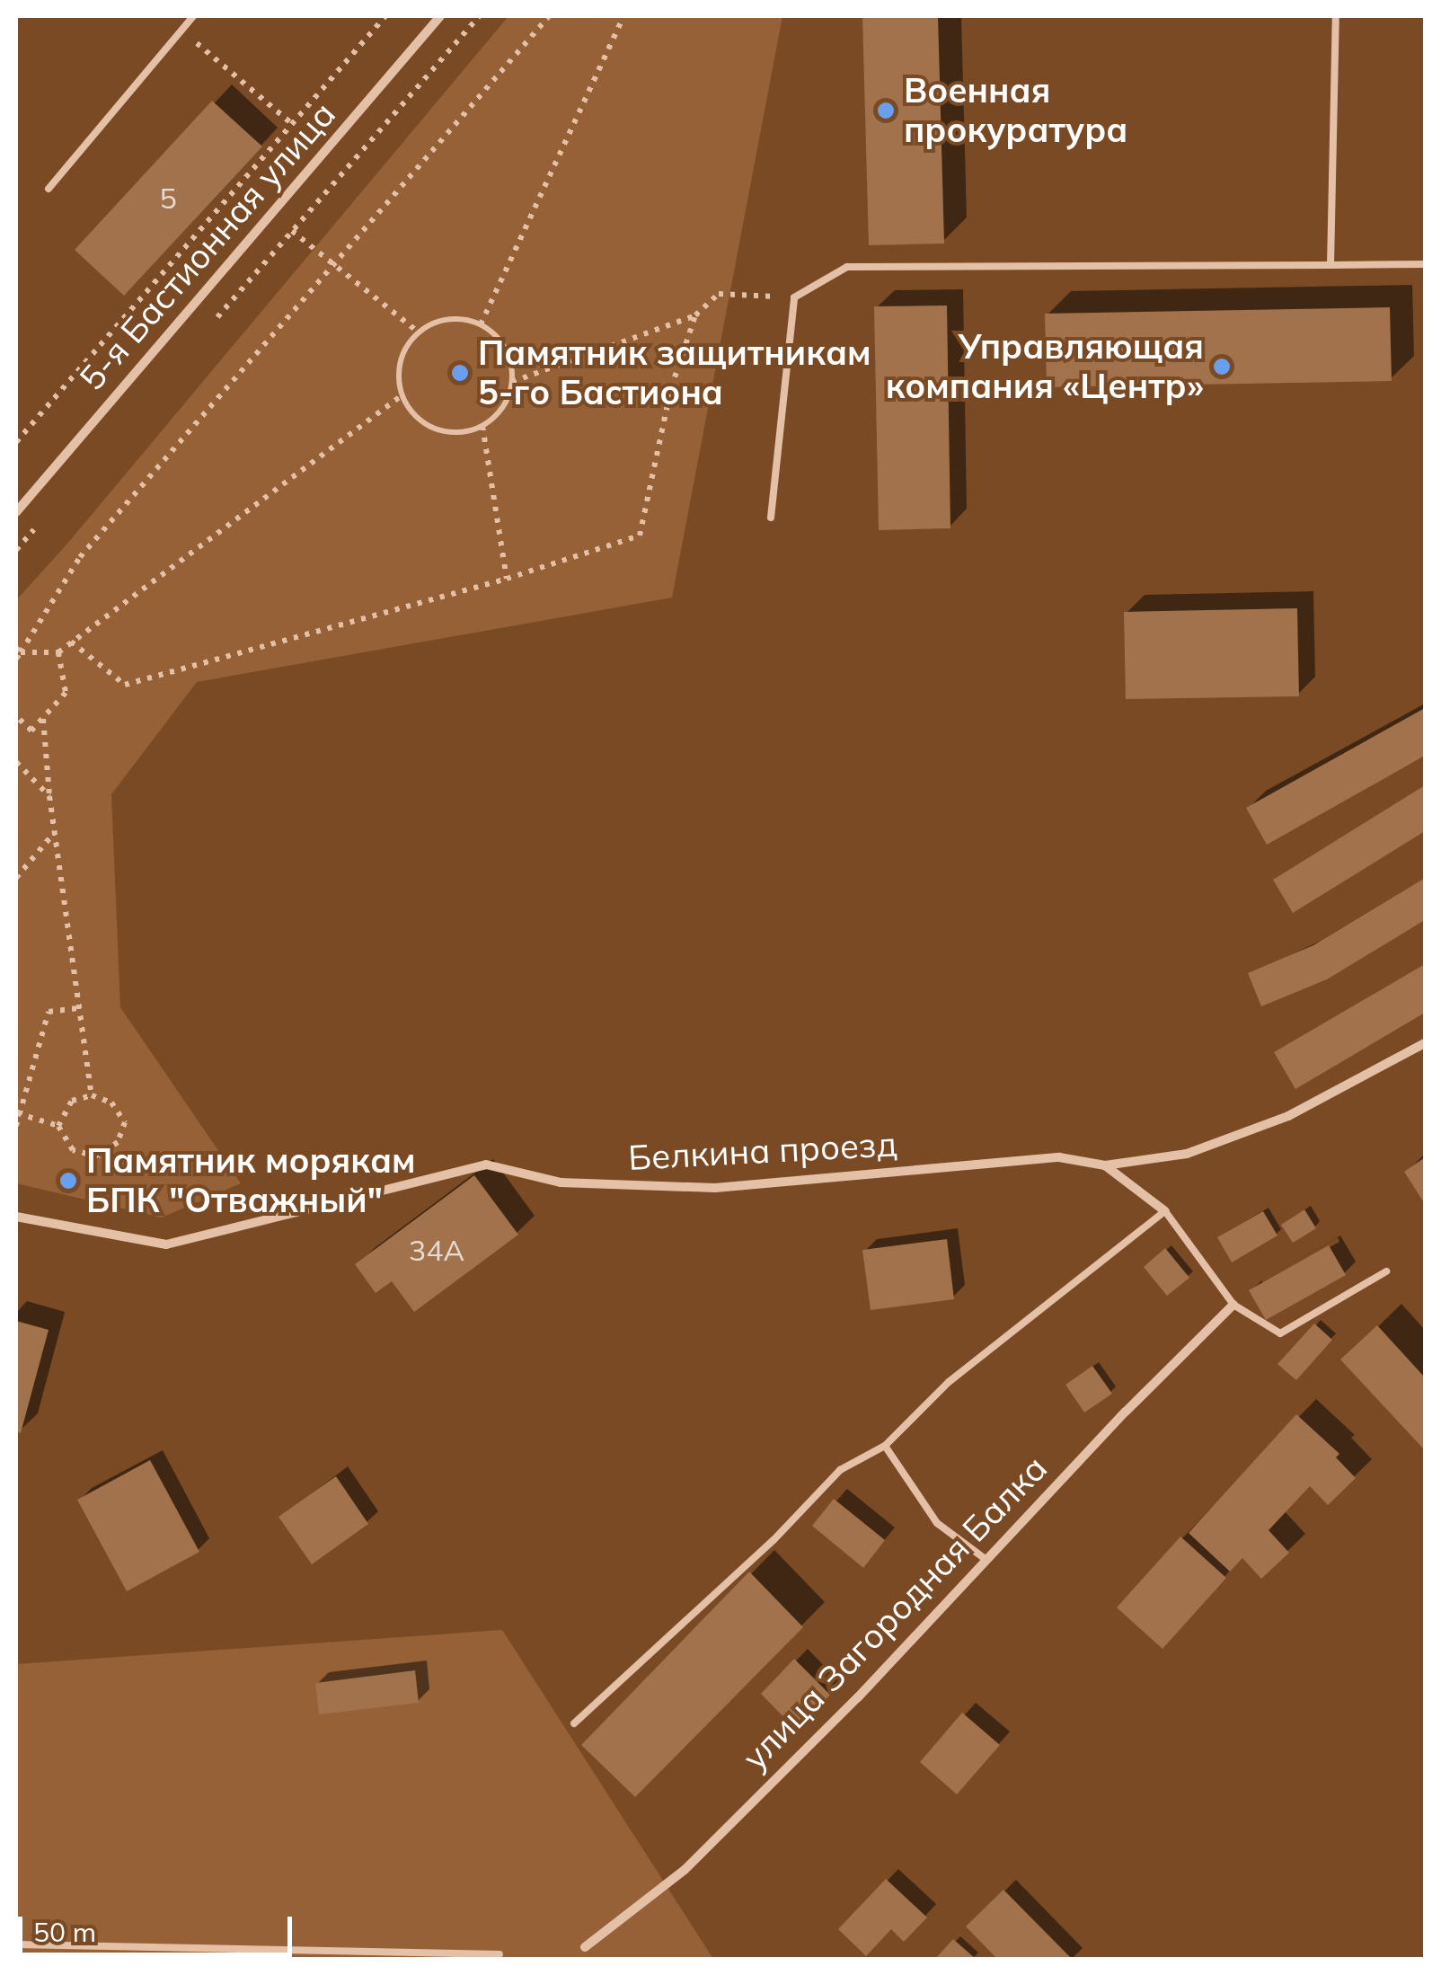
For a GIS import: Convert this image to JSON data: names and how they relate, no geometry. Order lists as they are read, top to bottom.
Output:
{
  "streets": {
    "street": ["5-я Бастионная улица", "Белкина проезд", "улица Загородная Балка"]
  },
  "places": [
    "Военная прокуратура",
    "Управляющая компания «Центр»",
    "Памятник защитникам 5-го Бастиона",
    "Памятник морякам БПК \"Отважный\""
  ],
  "house_numbers": ["5", "34А"],
  "scale_bar": "50 m"
}
